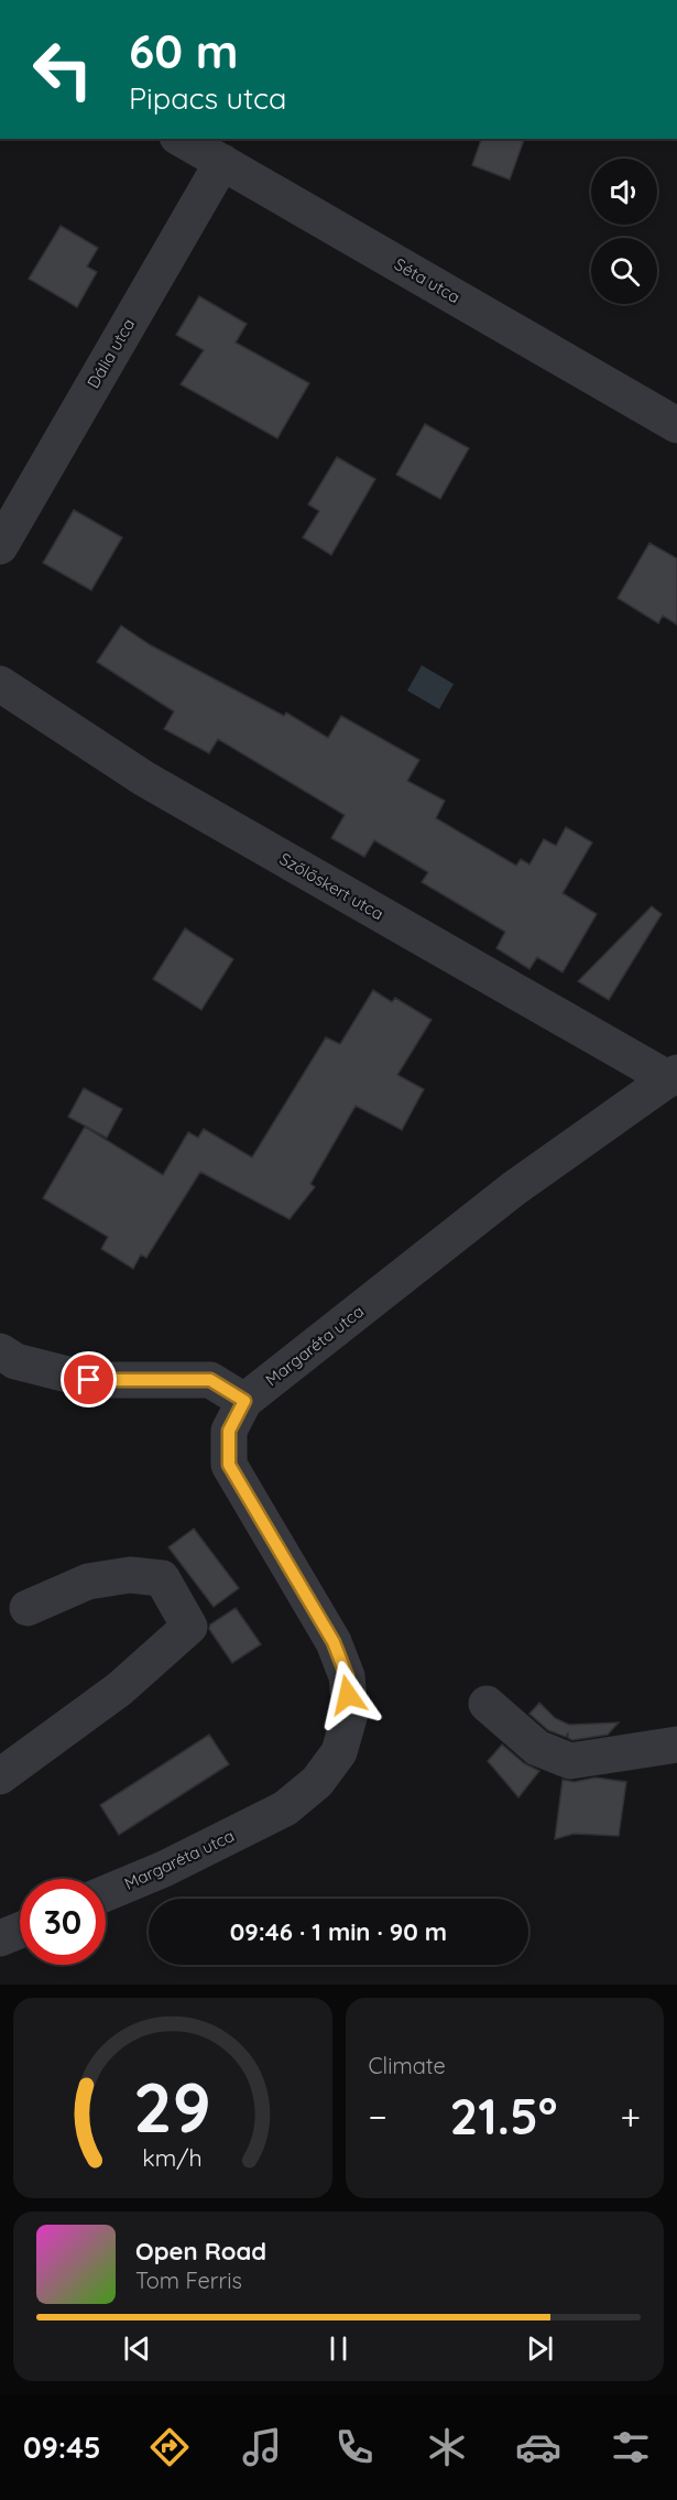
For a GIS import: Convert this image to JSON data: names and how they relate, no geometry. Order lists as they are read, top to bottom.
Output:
{
  "streets": {
    "street": [
      "Séta utca",
      "Dália utca",
      "Szőlőskert utca",
      "Margaréta utca"
    ]
  },
  "crossings": [
    ["Séta utca", "Dália utca"],
    ["Szőlőskert utca", "Margaréta utca"]
  ],
  "page": {
    "turn": ["60 m", "Pipacs utca"],
    "limit": "30",
    "trip": "09:46 · 1 min · 90 m",
    "tile": "Climate",
    "heat": ["−", "21.5°", "+"],
    "song": ["Open Road", "Tom Ferris"],
    "tabs": "09:45",
    "gauge": ["29", "km/h"]
  }
}
